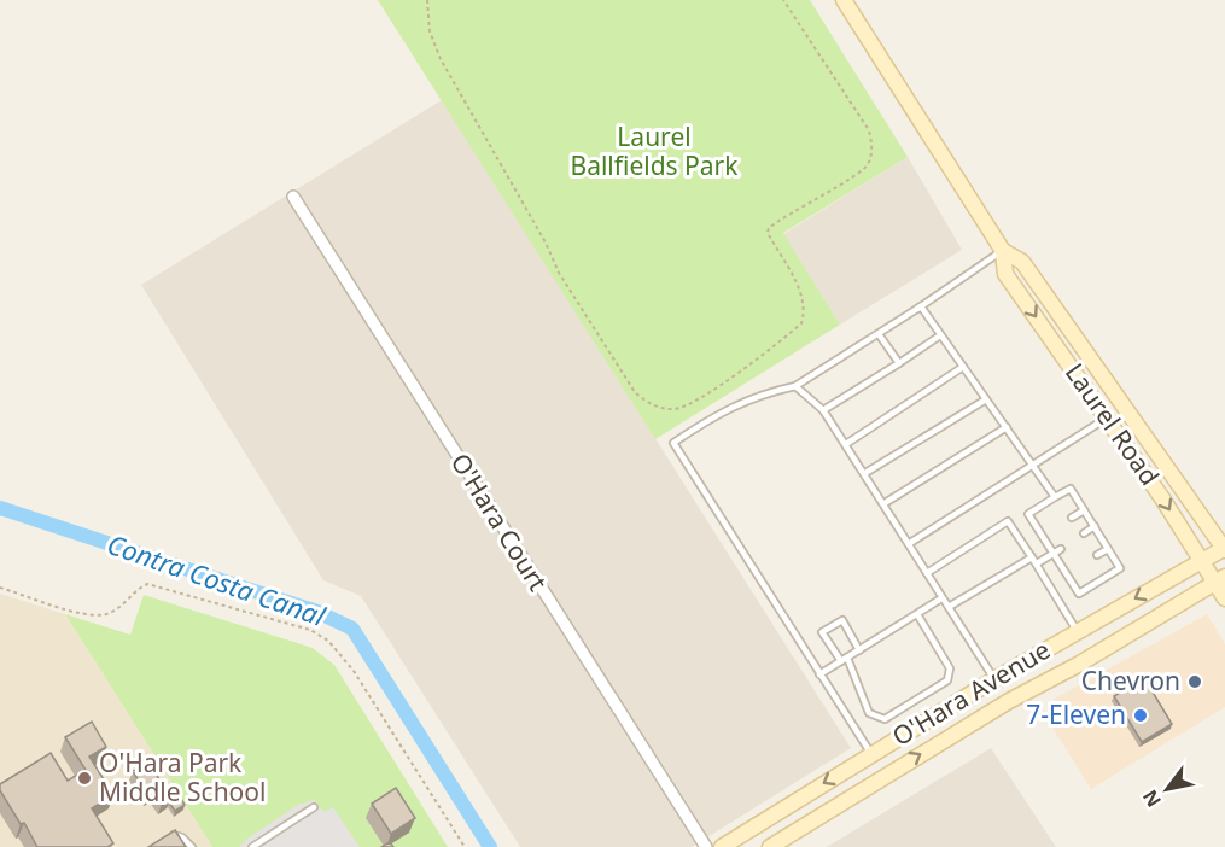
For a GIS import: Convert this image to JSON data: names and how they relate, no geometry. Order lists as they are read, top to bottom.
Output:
{
  "streets": {
    "main road": ["Laurel Road", "O'Hara Avenue"],
    "street": ["O'Hara Court"]
  },
  "crossings": [
    ["Laurel Road", "O'Hara Avenue"]
  ],
  "water": ["Contra Costa Canal"],
  "parks": ["Laurel Ballfields Park"],
  "places": ["Chevron", "7-Eleven", "O'Hara Park Middle School"],
  "north": "bottom left"
}
